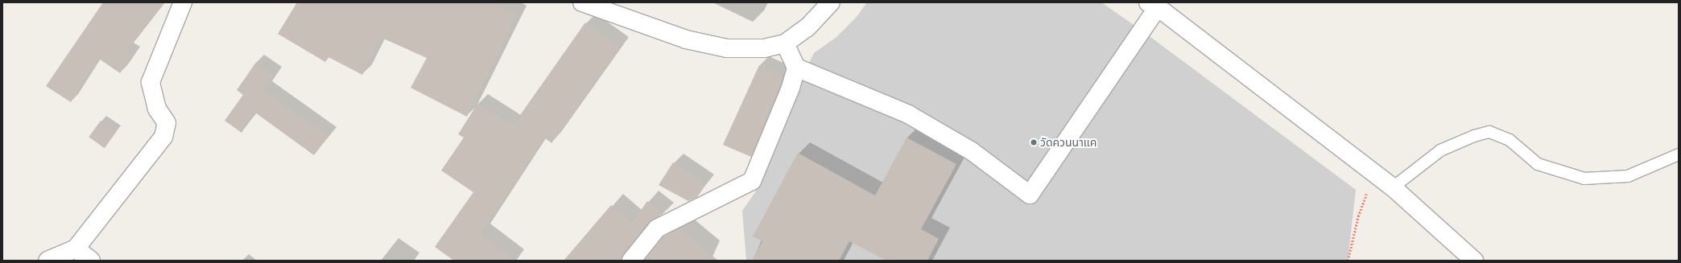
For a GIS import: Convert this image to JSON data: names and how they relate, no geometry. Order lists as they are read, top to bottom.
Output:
{
  "places": ["วัดควนนาแค"]
}
